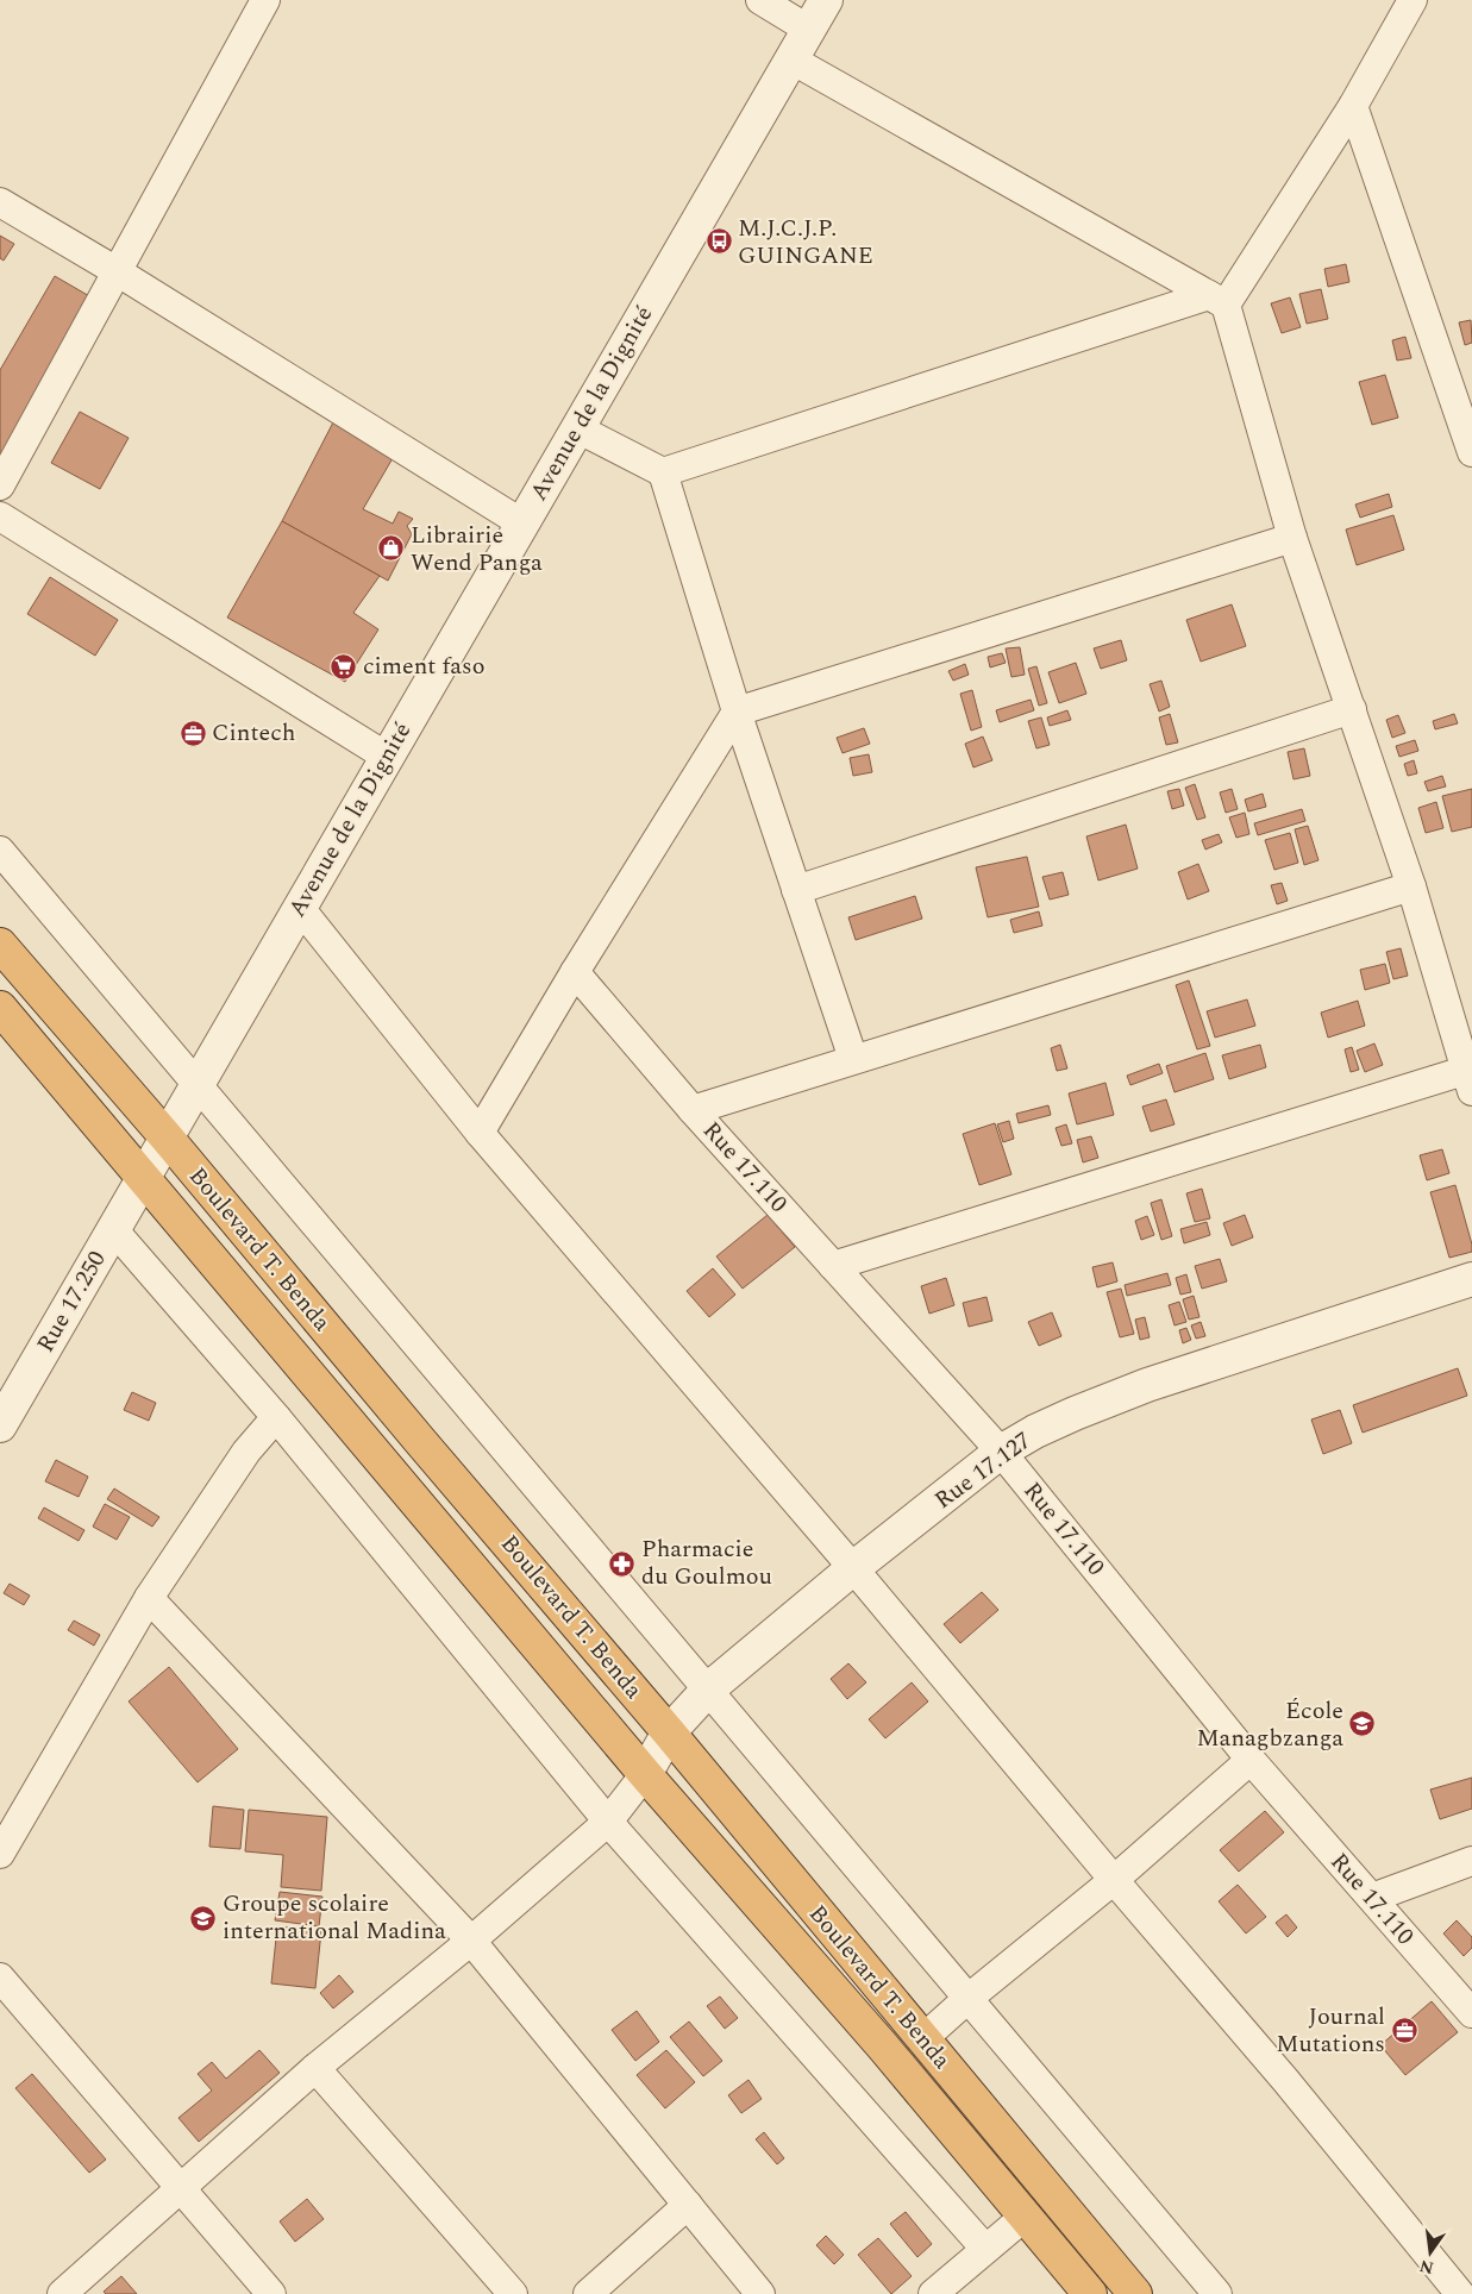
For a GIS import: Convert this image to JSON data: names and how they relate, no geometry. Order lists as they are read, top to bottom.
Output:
{
  "streets": {
    "highway": ["Boulevard T. Benda"],
    "street": [
      "Avenue de la Dignité",
      "Rue 17.110",
      "Rue 17.250",
      "Rue 17.127"
    ]
  },
  "crossings": [
    ["Avenue de la Dignité", "Boulevard T. Benda"],
    ["Avenue de la Dignité", "Rue 17.250"],
    ["Rue 17.110", "Rue 17.127"],
    ["Boulevard T. Benda", "Rue 17.250"],
    ["Boulevard T. Benda", "Rue 17.127"]
  ],
  "places": {
    "bus stop": ["M.J.C.J.P. GUINGANE"],
    "shop": ["Librairie Wend Panga"],
    "supermarket": ["ciment faso"],
    "office": ["Cintech", "Journal Mutations"],
    "pharmacy": ["Pharmacie du Goulmou"],
    "school or university": ["École Managbzanga", "Groupe scolaire international Madina"]
  },
  "north": "bottom"
}
